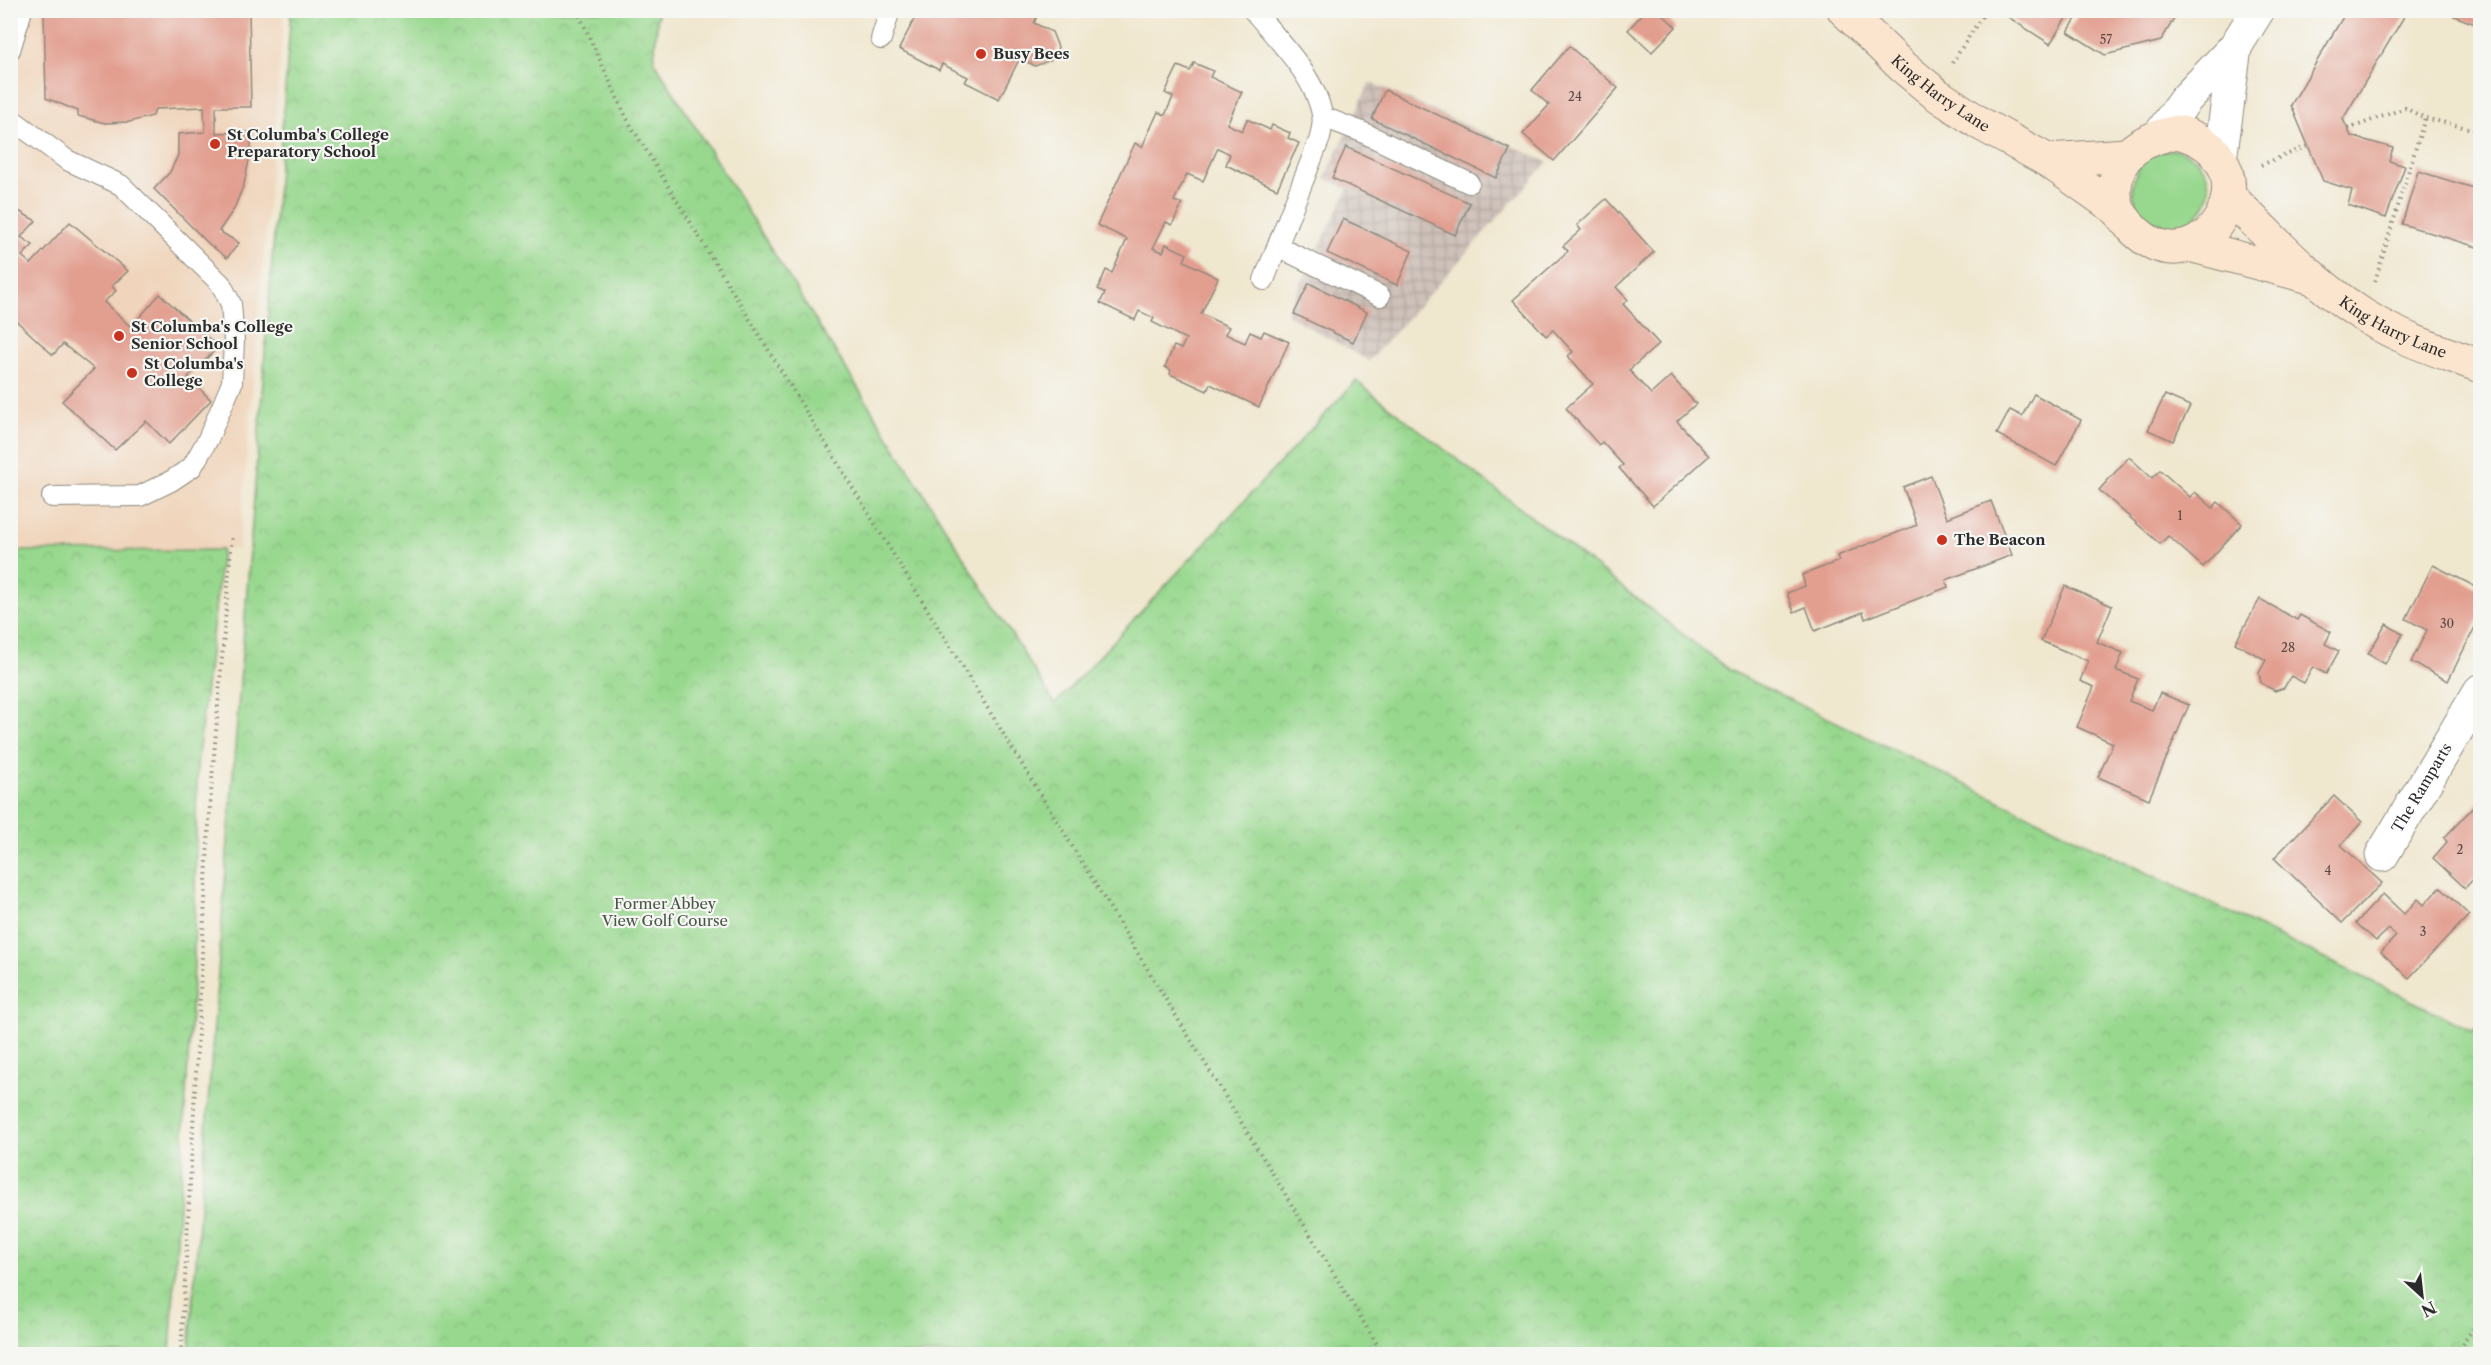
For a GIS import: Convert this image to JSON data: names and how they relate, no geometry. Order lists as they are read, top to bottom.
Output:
{
  "streets": {
    "street": ["King Harry Lane", "The Ramparts"]
  },
  "parks": ["Former Abbey View Golf Course"],
  "places": [
    "Busy Bees",
    "St Columba's College Preparatory School",
    "St Columba's College Senior School",
    "St Columba's College",
    "The Beacon"
  ],
  "house_numbers": [
    "57",
    "24",
    "1",
    "30",
    "28",
    "2",
    "4",
    "3"
  ],
  "north": "bottom right"
}
